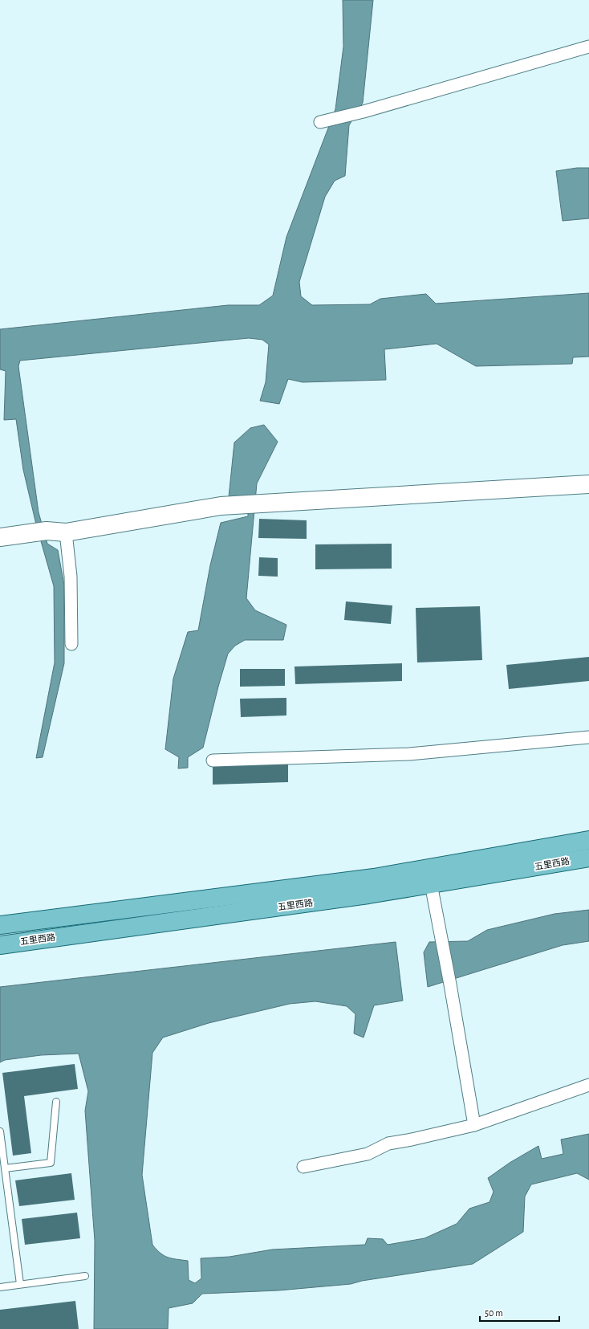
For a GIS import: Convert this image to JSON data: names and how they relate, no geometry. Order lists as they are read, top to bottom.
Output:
{
  "streets": {
    "main road": ["五里西路"]
  },
  "scale_bar": "50 m"
}
